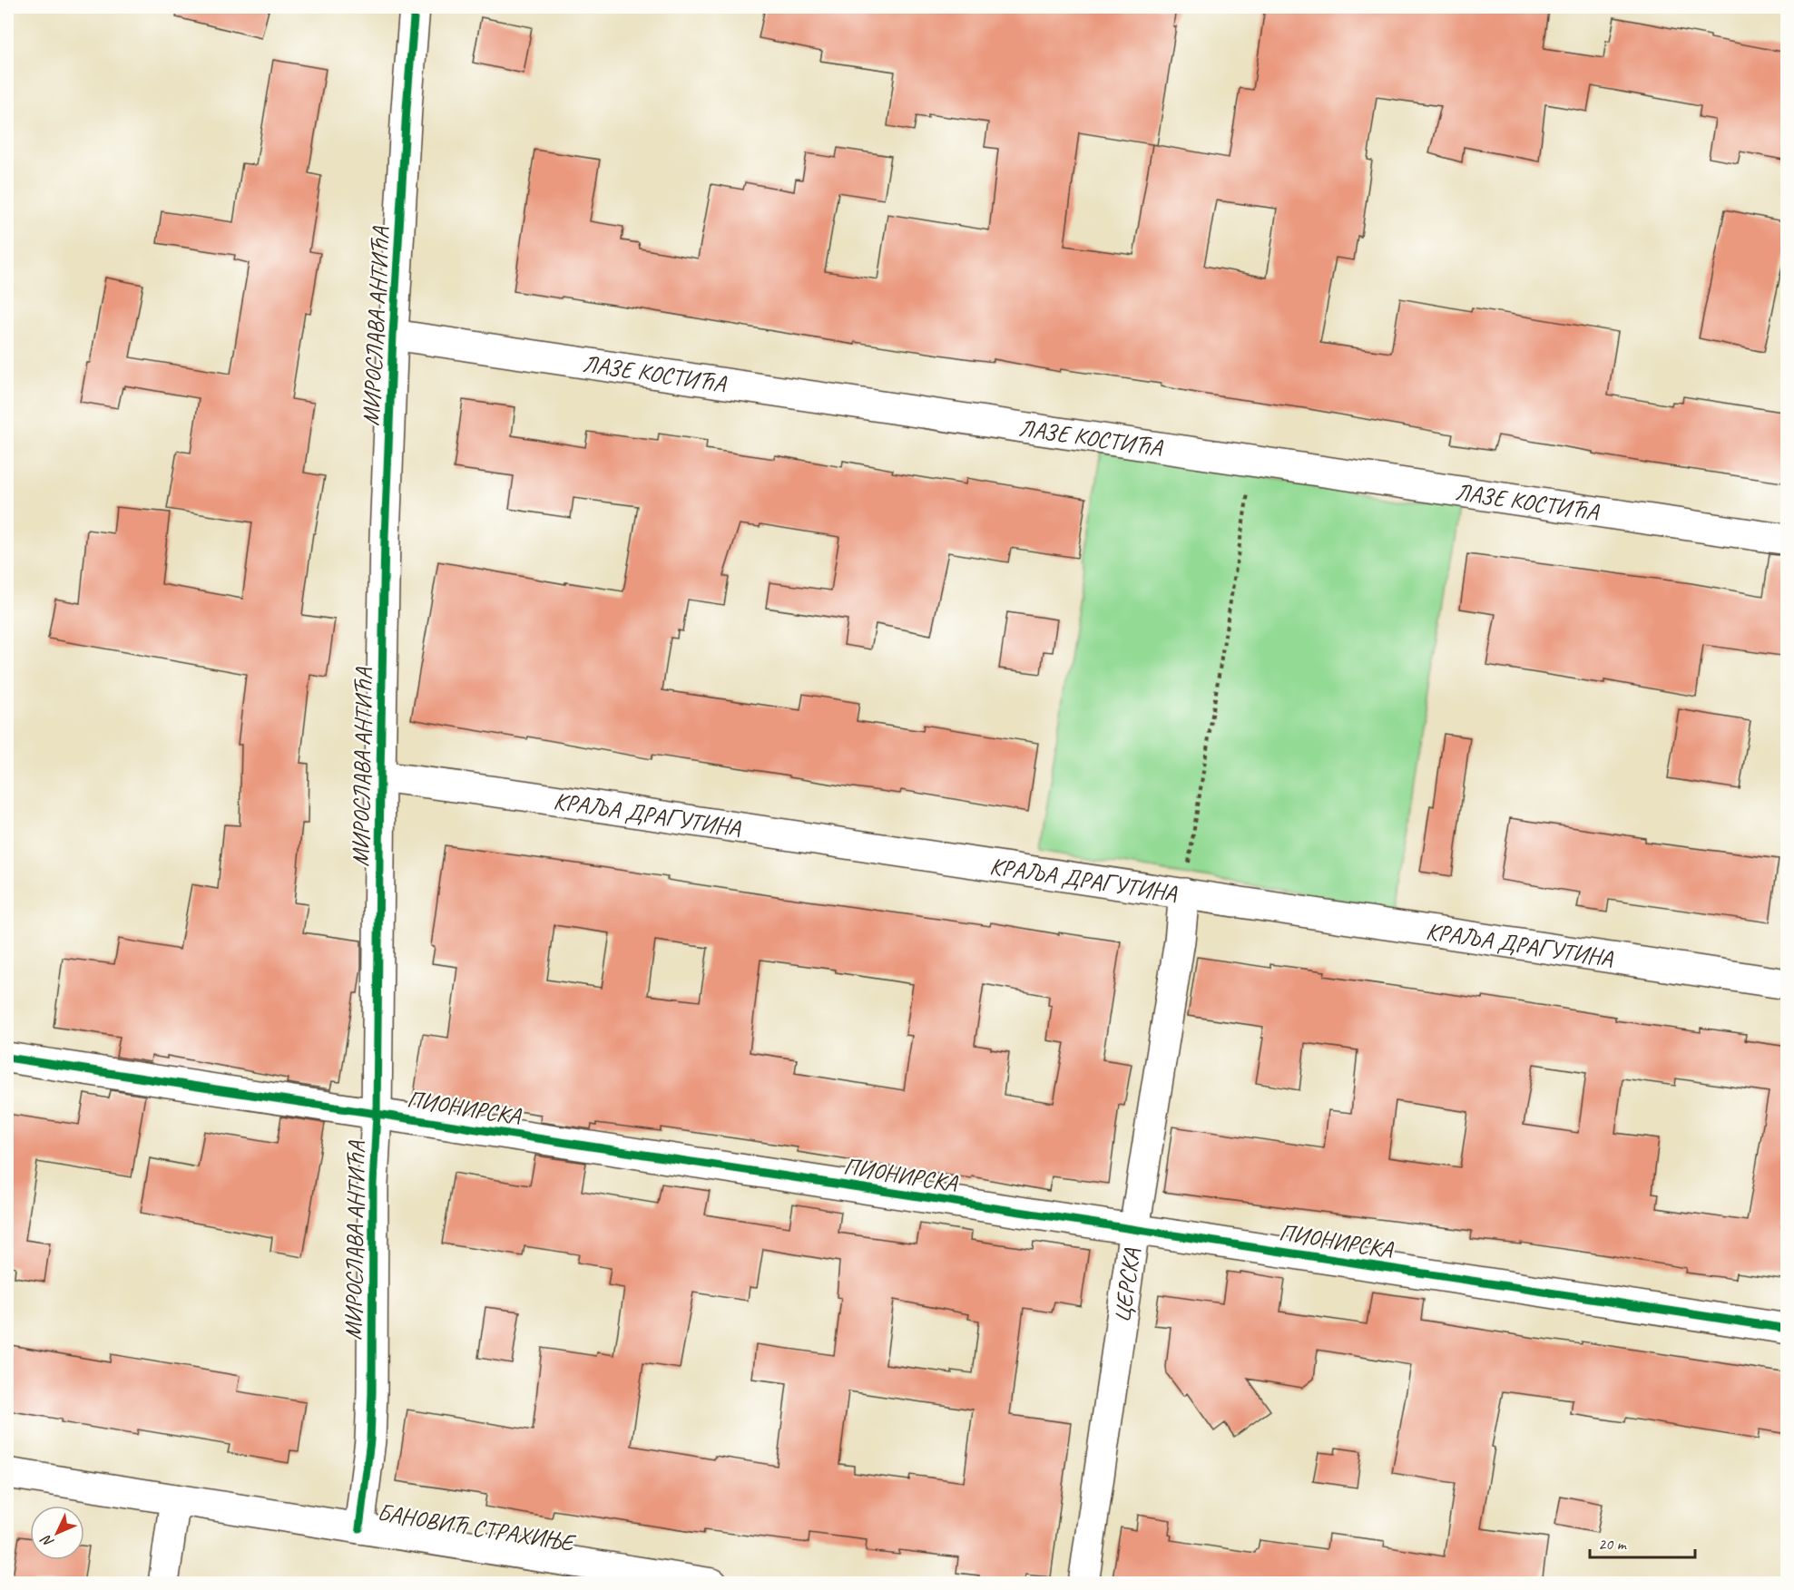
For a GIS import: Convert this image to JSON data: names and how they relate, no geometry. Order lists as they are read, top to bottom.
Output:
{
  "streets": {
    "street": [
      "МИРОСЛАВА АНТИЋА",
      "ЛАЗЕ КОСТИЋА",
      "КРАЉА ДРАГУТИНА",
      "ПИОНИРСКА",
      "ЦЕРСКА",
      "БАНОВИЋ СТРАХИЊЕ"
    ]
  },
  "crossings": [
    ["МИРОСЛАВА АНТИЋА", "ЛАЗЕ КОСТИЋА"],
    ["МИРОСЛАВА АНТИЋА", "КРАЉА ДРАГУТИНА"],
    ["МИРОСЛАВА АНТИЋА", "ПИОНИРСКА"],
    ["МИРОСЛАВА АНТИЋА", "БАНОВИЋ СТРАХИЊЕ"],
    ["КРАЉА ДРАГУТИНА", "ЦЕРСКА"],
    ["ПИОНИРСКА", "ЦЕРСКА"]
  ],
  "scale_bar": "20 m",
  "north": "bottom left"
}
